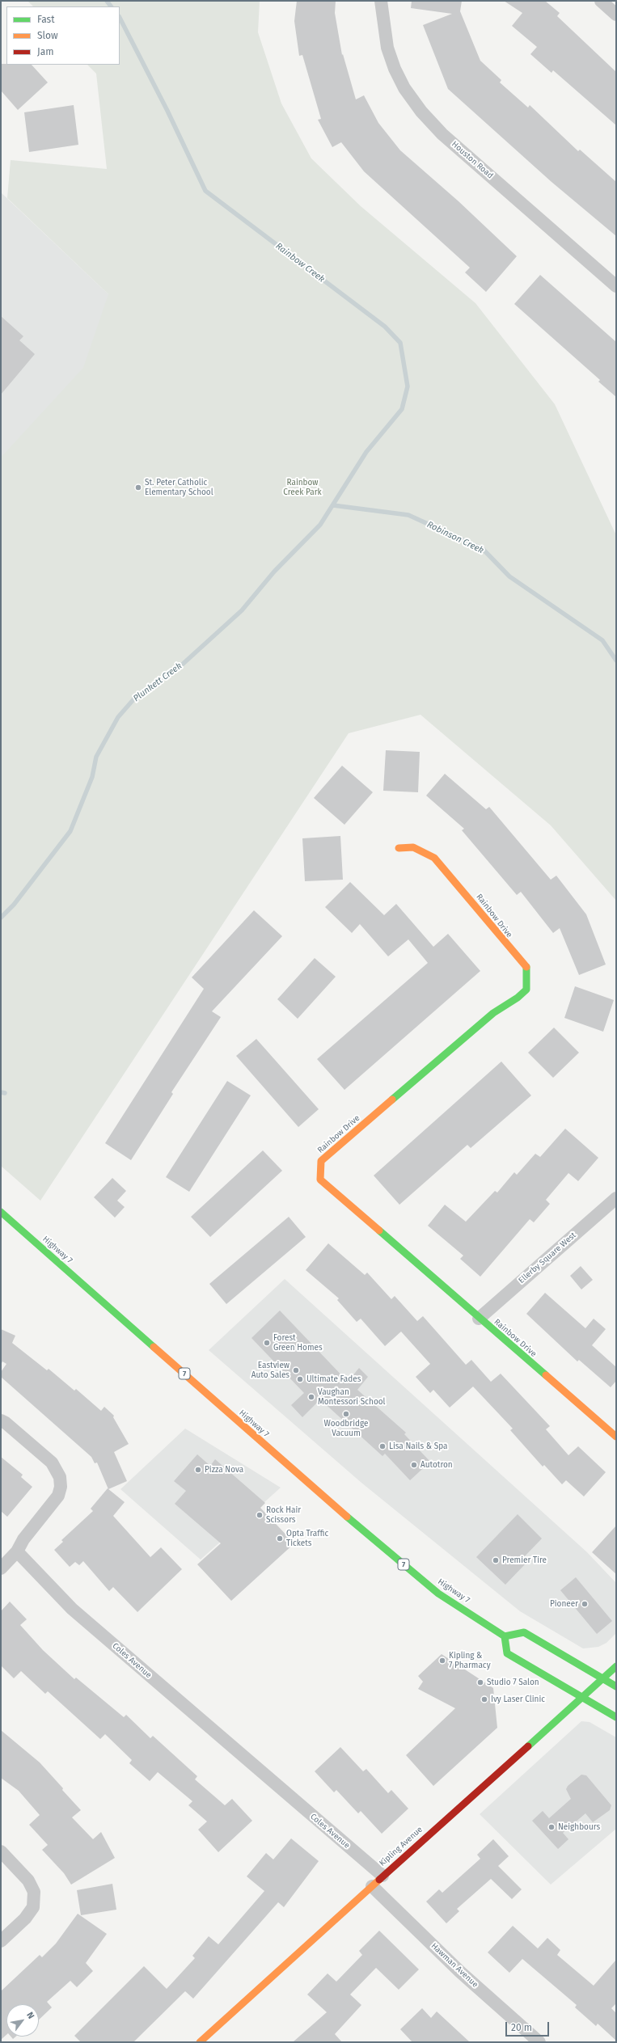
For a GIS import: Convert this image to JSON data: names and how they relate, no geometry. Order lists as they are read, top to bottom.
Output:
{
  "streets": {
    "street": [
      "Houston Road",
      "Rainbow Drive",
      "Highway 7",
      "Ellerby Square West",
      "7",
      "Coles Avenue",
      "Kipling Avenue",
      "Hawman Avenue"
    ]
  },
  "crossings": [
    ["Rainbow Drive", "Ellerby Square West"],
    ["Coles Avenue", "Kipling Avenue"],
    ["Kipling Avenue", "Hawman Avenue"]
  ],
  "water": ["Rainbow Creek", "Robinson Creek", "Plunkett Creek"],
  "parks": ["Rainbow Creek Park"],
  "places": [
    "St. Peter Catholic Elementary School",
    "Forest Green Homes",
    "Eastview Auto Sales",
    "Ultimate Fades",
    "Vaughan Montessori School",
    "Woodbridge Vacuum",
    "Lisa Nails & Spa",
    "Autotron",
    "Pizza Nova",
    "Rock Hair Scissors",
    "Opta Traffic Tickets",
    "Premier Tire",
    "Pioneer",
    "Kipling & 7 Pharmacy",
    "Studio 7 Salon",
    "Ivy Laser Clinic",
    "Neighbours"
  ],
  "legend": ["Fast", "Slow", "Jam"],
  "scale_bar": "20 m",
  "north": "top right"
}
